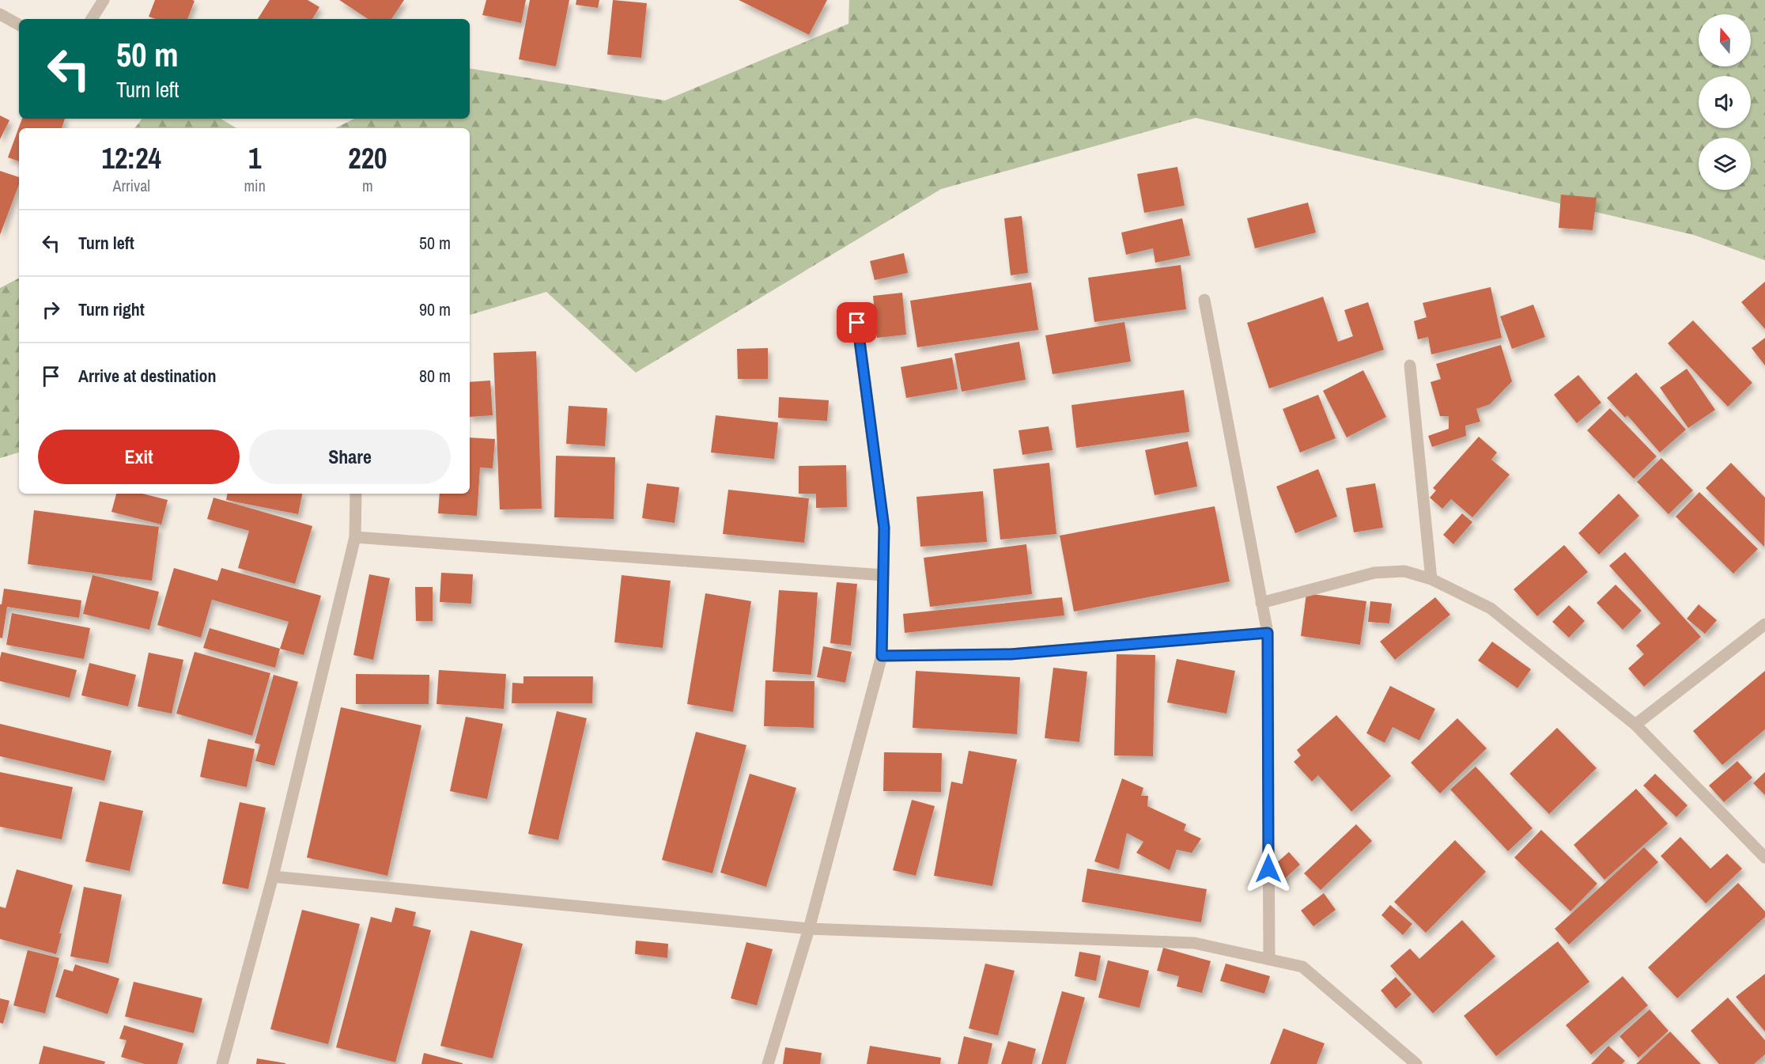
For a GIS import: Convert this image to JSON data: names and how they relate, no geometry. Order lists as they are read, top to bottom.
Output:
{
  "north": "top",
  "page": {
    "turn": ["50 m", "Turn left"],
    "eta": [
      "12:24",
      "Arrival",
      "1",
      "min",
      "220",
      "m"
    ],
    "list": [
      {
        "name": "Turn left",
        "value": "50 m"
      },
      {
        "name": "Turn right",
        "value": "90 m"
      },
      {
        "name": "Arrive at destination",
        "value": "80 m"
      }
    ],
    "buttons": ["Exit", "Share"]
  }
}
